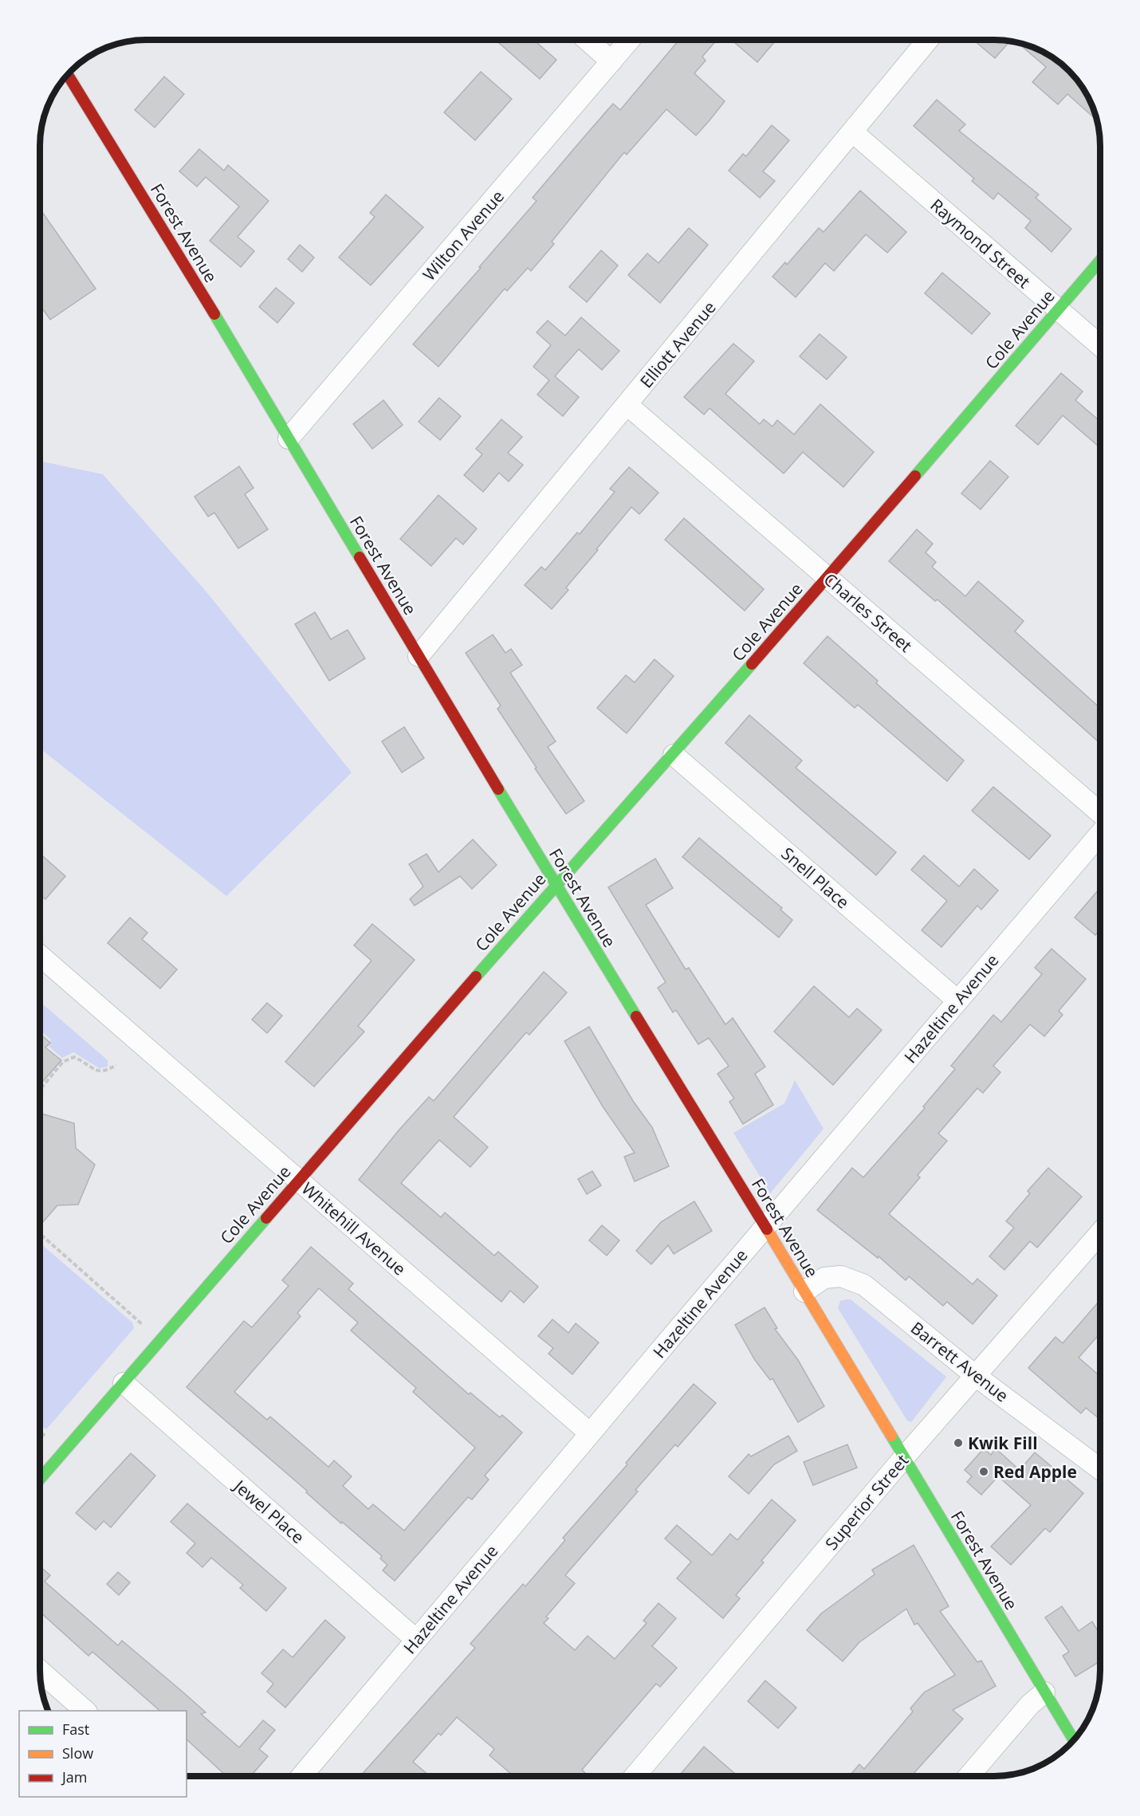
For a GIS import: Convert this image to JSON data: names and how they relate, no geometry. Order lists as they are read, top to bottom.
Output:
{
  "streets": {
    "main road": ["Forest Avenue", "Cole Avenue"],
    "street": [
      "Wilton Avenue",
      "Raymond Street",
      "Elliott Avenue",
      "Charles Street",
      "Snell Place",
      "Hazeltine Avenue",
      "Whitehill Avenue",
      "Barrett Avenue",
      "Superior Street",
      "Jewel Place"
    ]
  },
  "crossings": [
    ["Forest Avenue", "Wilton Avenue"],
    ["Forest Avenue", "Cole Avenue"],
    ["Forest Avenue", "Elliott Avenue"],
    ["Forest Avenue", "Hazeltine Avenue"],
    ["Forest Avenue", "Barrett Avenue"],
    ["Forest Avenue", "Superior Street"],
    ["Raymond Street", "Cole Avenue"],
    ["Raymond Street", "Elliott Avenue"],
    ["Cole Avenue", "Charles Street"],
    ["Cole Avenue", "Snell Place"],
    ["Cole Avenue", "Whitehill Avenue"],
    ["Cole Avenue", "Jewel Place"],
    ["Elliott Avenue", "Charles Street"],
    ["Snell Place", "Hazeltine Avenue"],
    ["Hazeltine Avenue", "Whitehill Avenue"],
    ["Hazeltine Avenue", "Jewel Place"],
    ["Barrett Avenue", "Superior Street"]
  ],
  "places": ["Kwik Fill", "Red Apple"],
  "legend": ["Fast", "Slow", "Jam"]
}
